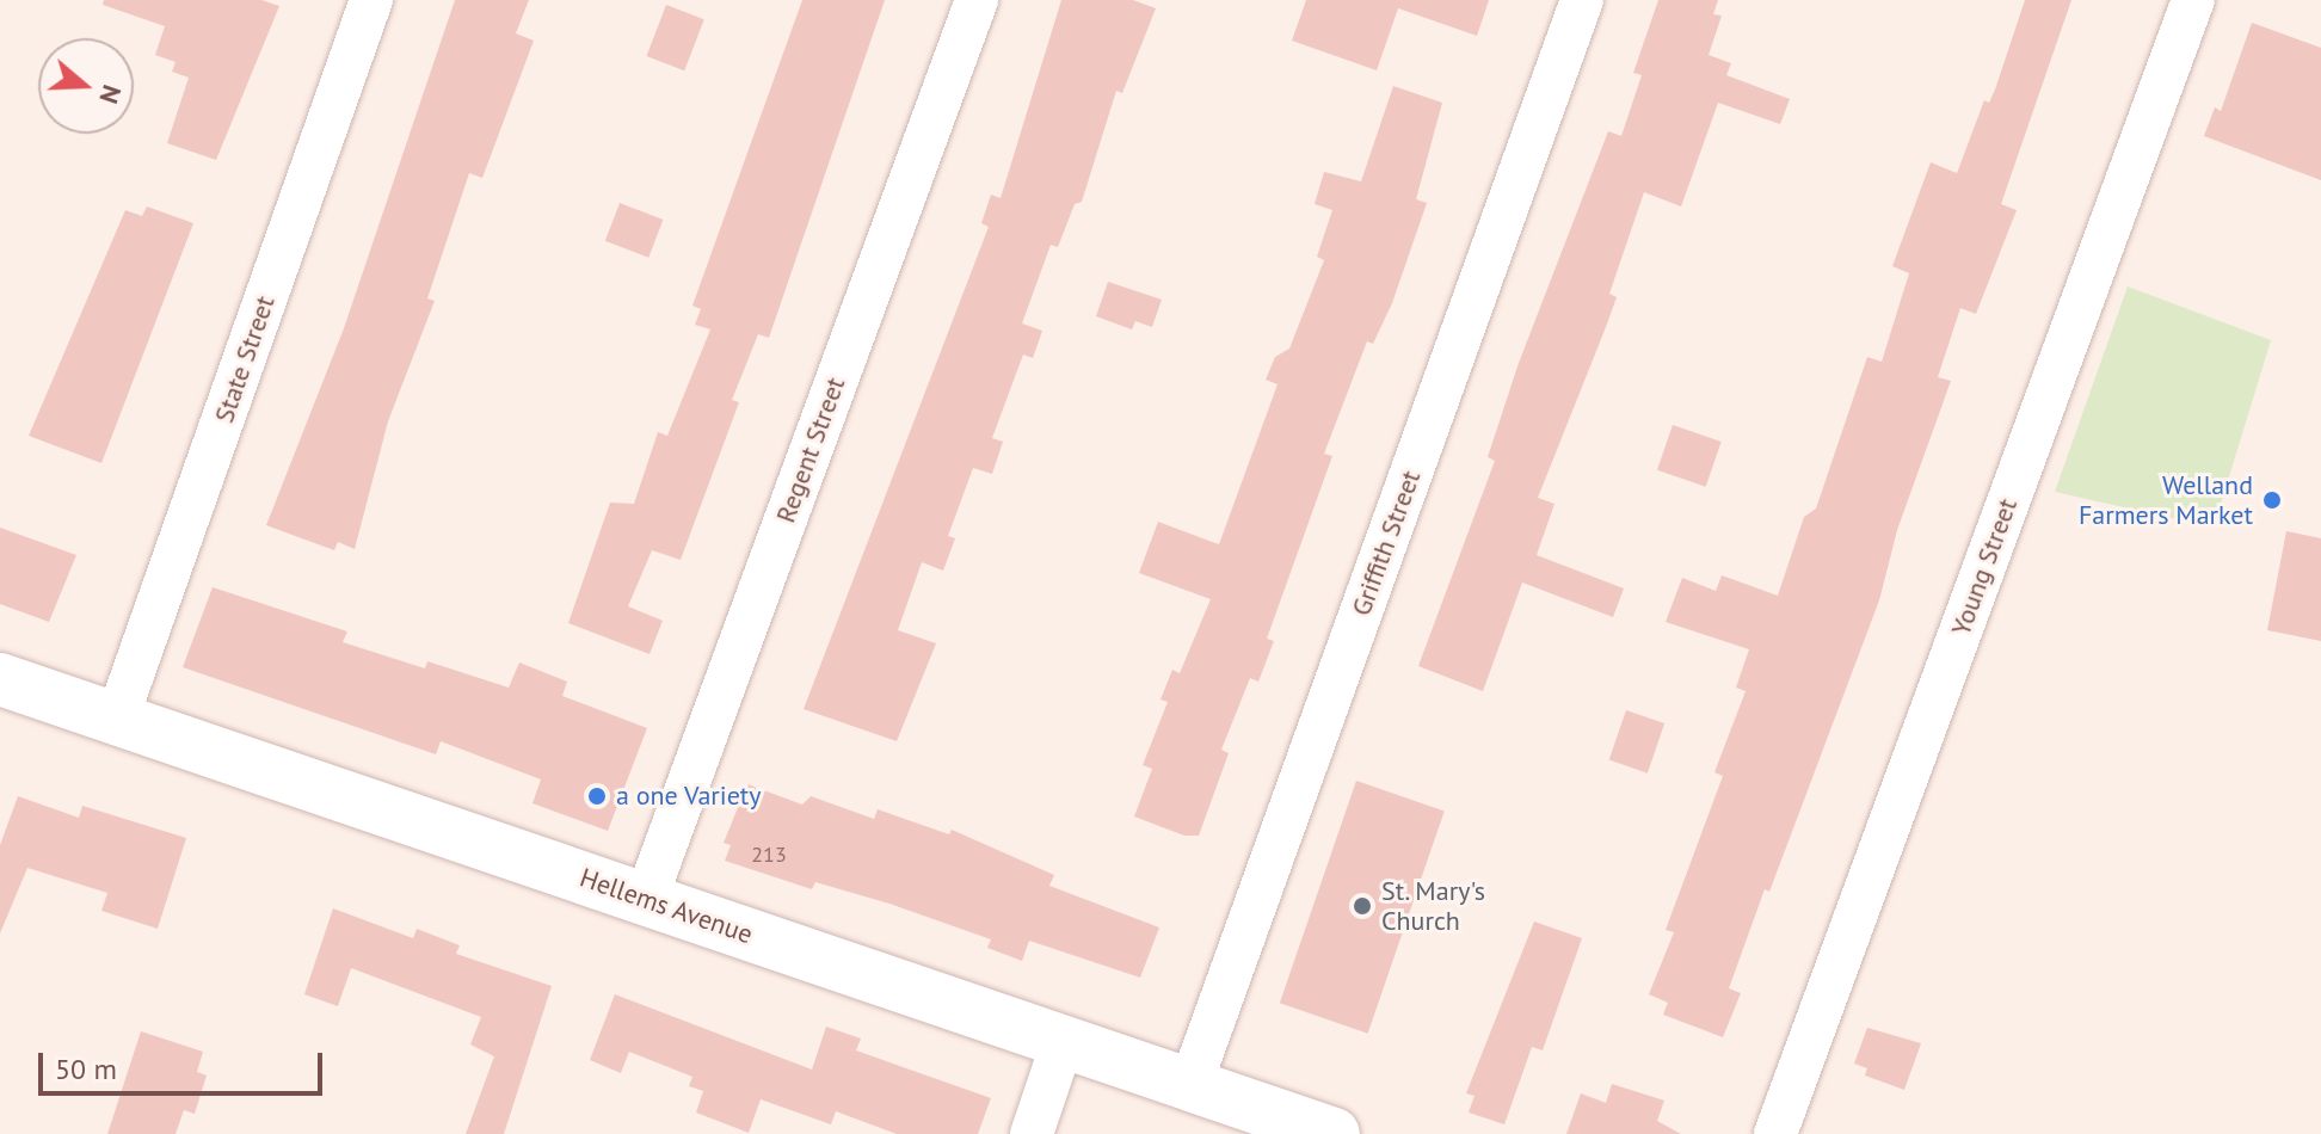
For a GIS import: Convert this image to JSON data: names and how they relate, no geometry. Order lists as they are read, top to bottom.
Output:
{
  "streets": {
    "street": [
      "State Street",
      "Regent Street",
      "Griffith Street",
      "Young Street",
      "Hellems Avenue"
    ]
  },
  "crossings": [
    ["State Street", "Hellems Avenue"],
    ["Regent Street", "Hellems Avenue"],
    ["Griffith Street", "Hellems Avenue"]
  ],
  "places": ["Welland Farmers Market", "a one Variety", "St. Mary's Church"],
  "house_numbers": ["213"],
  "scale_bar": "50 m",
  "north": "right"
}
